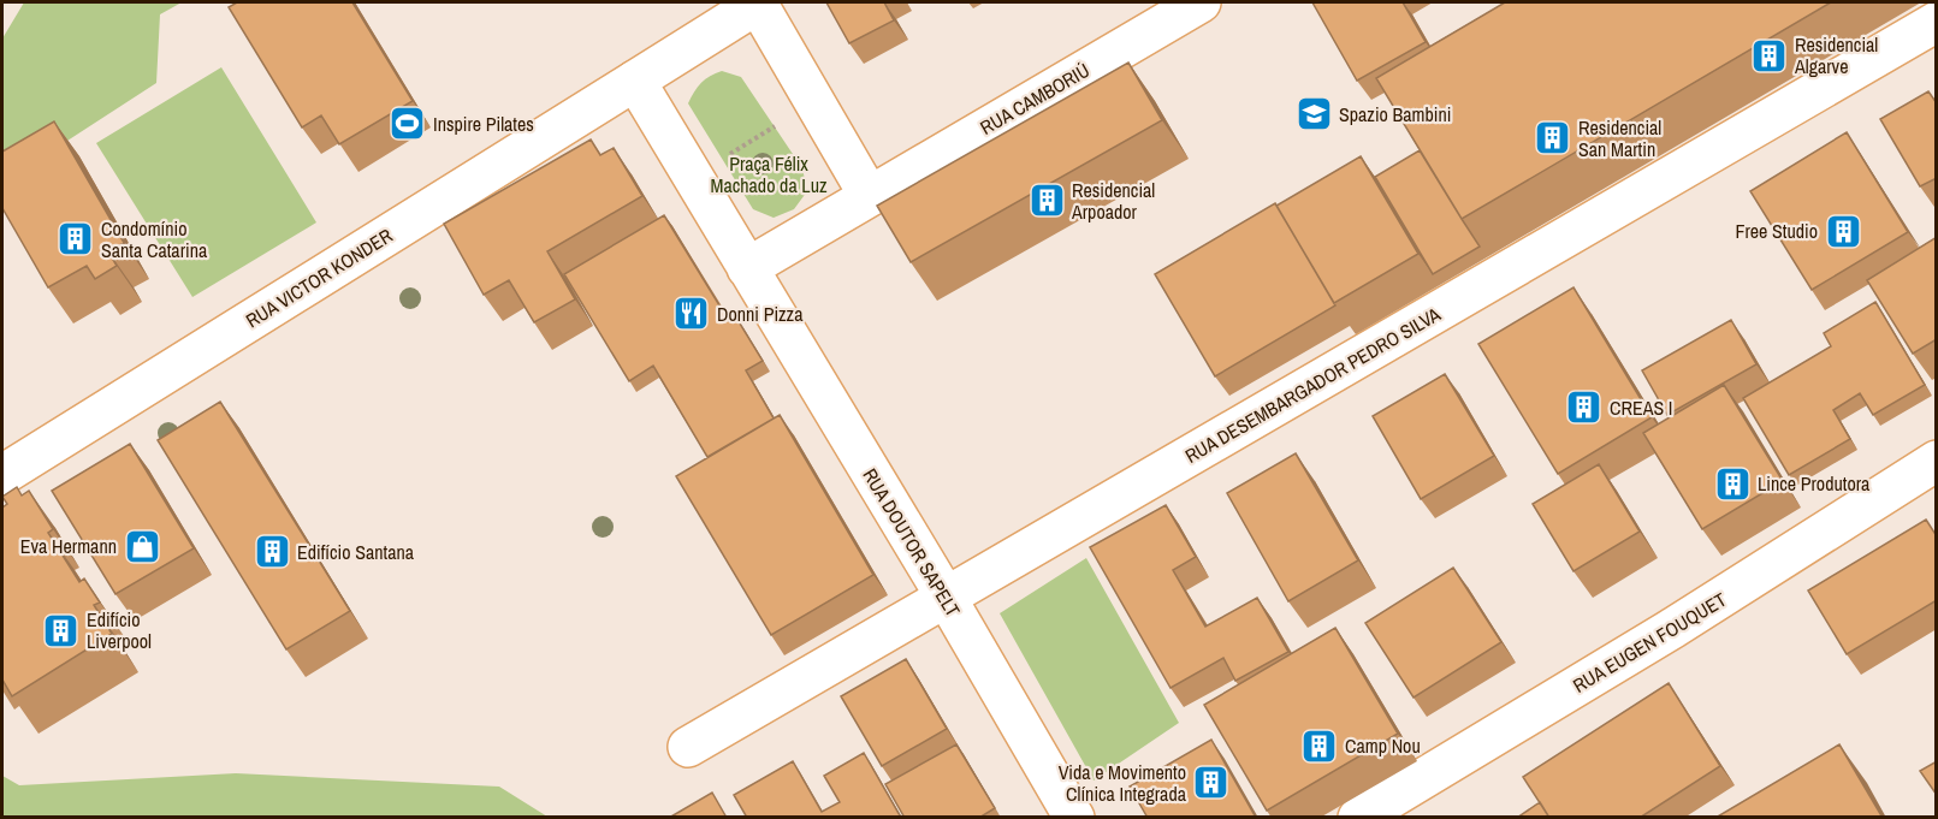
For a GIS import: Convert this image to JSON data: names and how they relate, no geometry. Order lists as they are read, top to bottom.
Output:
{
  "streets": {
    "street": [
      "RUA CAMBORIÚ",
      "RUA VICTOR KONDER",
      "RUA DESEMBARGADOR PEDRO SILVA",
      "RUA DOUTOR SAPELT",
      "RUA EUGEN FOUQUET"
    ]
  },
  "crossings": [
    ["RUA CAMBORIÚ", "RUA DOUTOR SAPELT"],
    ["RUA VICTOR KONDER", "RUA DOUTOR SAPELT"],
    ["RUA DESEMBARGADOR PEDRO SILVA", "RUA DOUTOR SAPELT"]
  ],
  "parks": ["Praça Félix Machado da Luz"],
  "places": {
    "building": [
      "Residencial Algarve",
      "Residencial San Martin",
      "Residencial Arpoador",
      "Free Studio",
      "Condomínio Santa Catarina",
      "CREAS I",
      "Lince Produtora",
      "Edifício Santana",
      "Edifício Liverpool",
      "Camp Nou",
      "Vida e Movimento Clínica Integrada"
    ],
    "school or university": ["Spazio Bambini"],
    "sports": ["Inspire Pilates"],
    "restaurant": ["Donni Pizza"],
    "shop": ["Eva Hermann"]
  }
}
